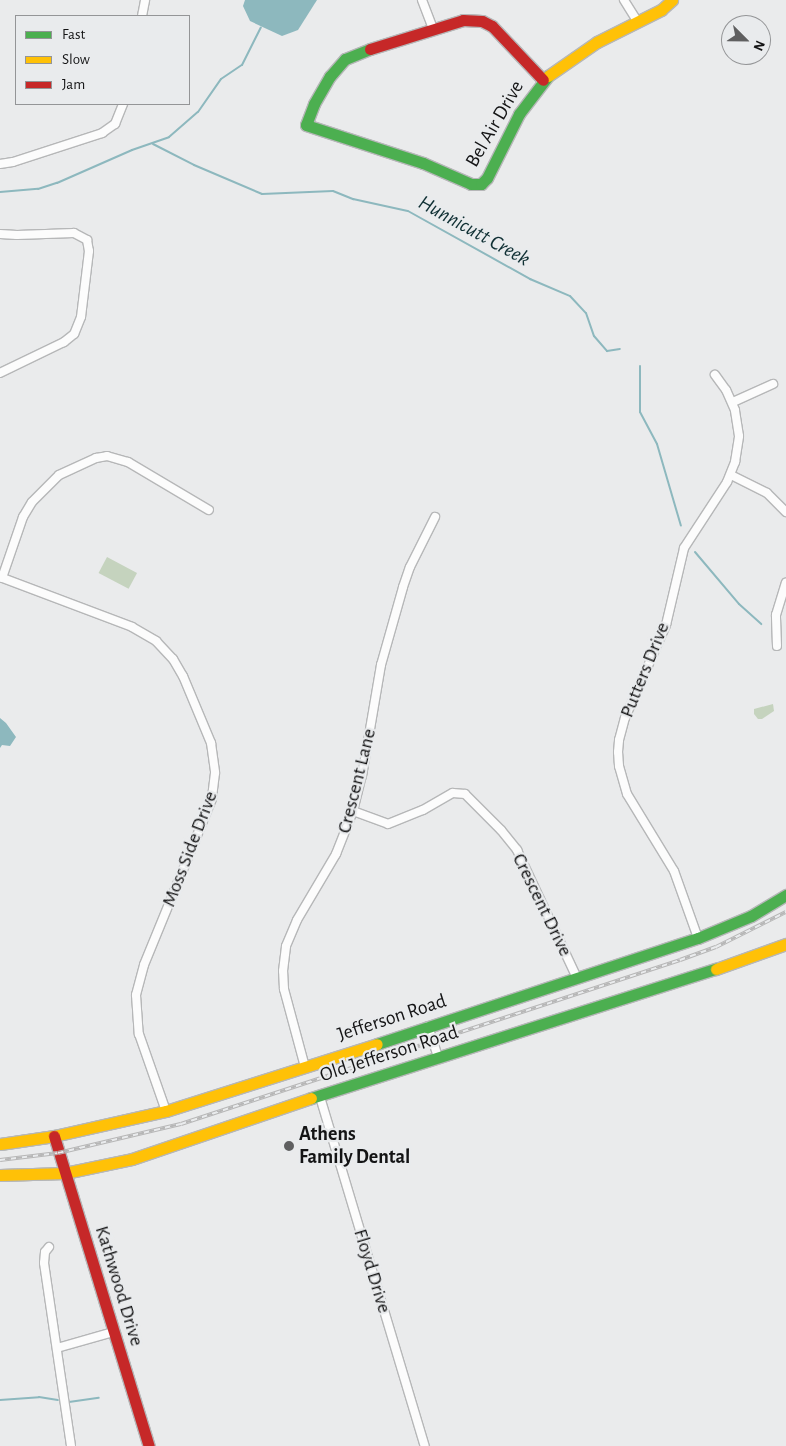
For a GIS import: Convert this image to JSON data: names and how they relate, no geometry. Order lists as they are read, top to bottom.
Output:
{
  "streets": {
    "main road": [
      "Bel Air Drive",
      "Jefferson Road",
      "Old Jefferson Road",
      "Kathwood Drive"
    ],
    "street": [
      "Putters Drive",
      "Crescent Lane",
      "Moss Side Drive",
      "Crescent Drive",
      "Floyd Drive"
    ]
  },
  "crossings": [
    ["Putters Drive", "Jefferson Road"],
    ["Crescent Lane", "Crescent Drive"],
    ["Crescent Lane", "Jefferson Road"],
    ["Moss Side Drive", "Jefferson Road"],
    ["Crescent Drive", "Jefferson Road"],
    ["Jefferson Road", "Kathwood Drive"],
    ["Old Jefferson Road", "Floyd Drive"],
    ["Old Jefferson Road", "Kathwood Drive"]
  ],
  "water": ["Hunnicutt Creek"],
  "places": ["Athens Family Dental"],
  "legend": ["Fast", "Slow", "Jam"],
  "north": "bottom right"
}
